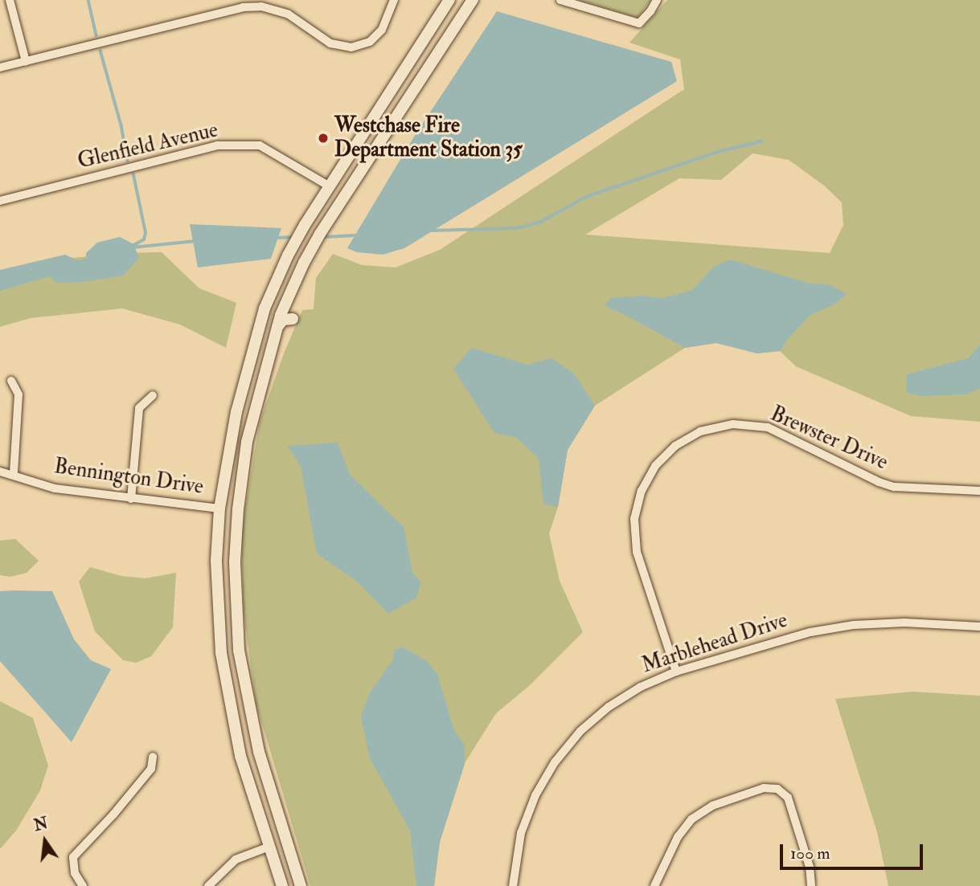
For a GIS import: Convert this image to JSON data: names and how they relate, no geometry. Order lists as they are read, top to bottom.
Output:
{
  "streets": {
    "street": [
      "Glenfield Avenue",
      "Brewster Drive",
      "Bennington Drive",
      "Marblehead Drive"
    ]
  },
  "crossings": [
    ["Brewster Drive", "Marblehead Drive"]
  ],
  "places": ["Westchase Fire Department Station 35"],
  "scale_bar": "100 m",
  "north": "top"
}
